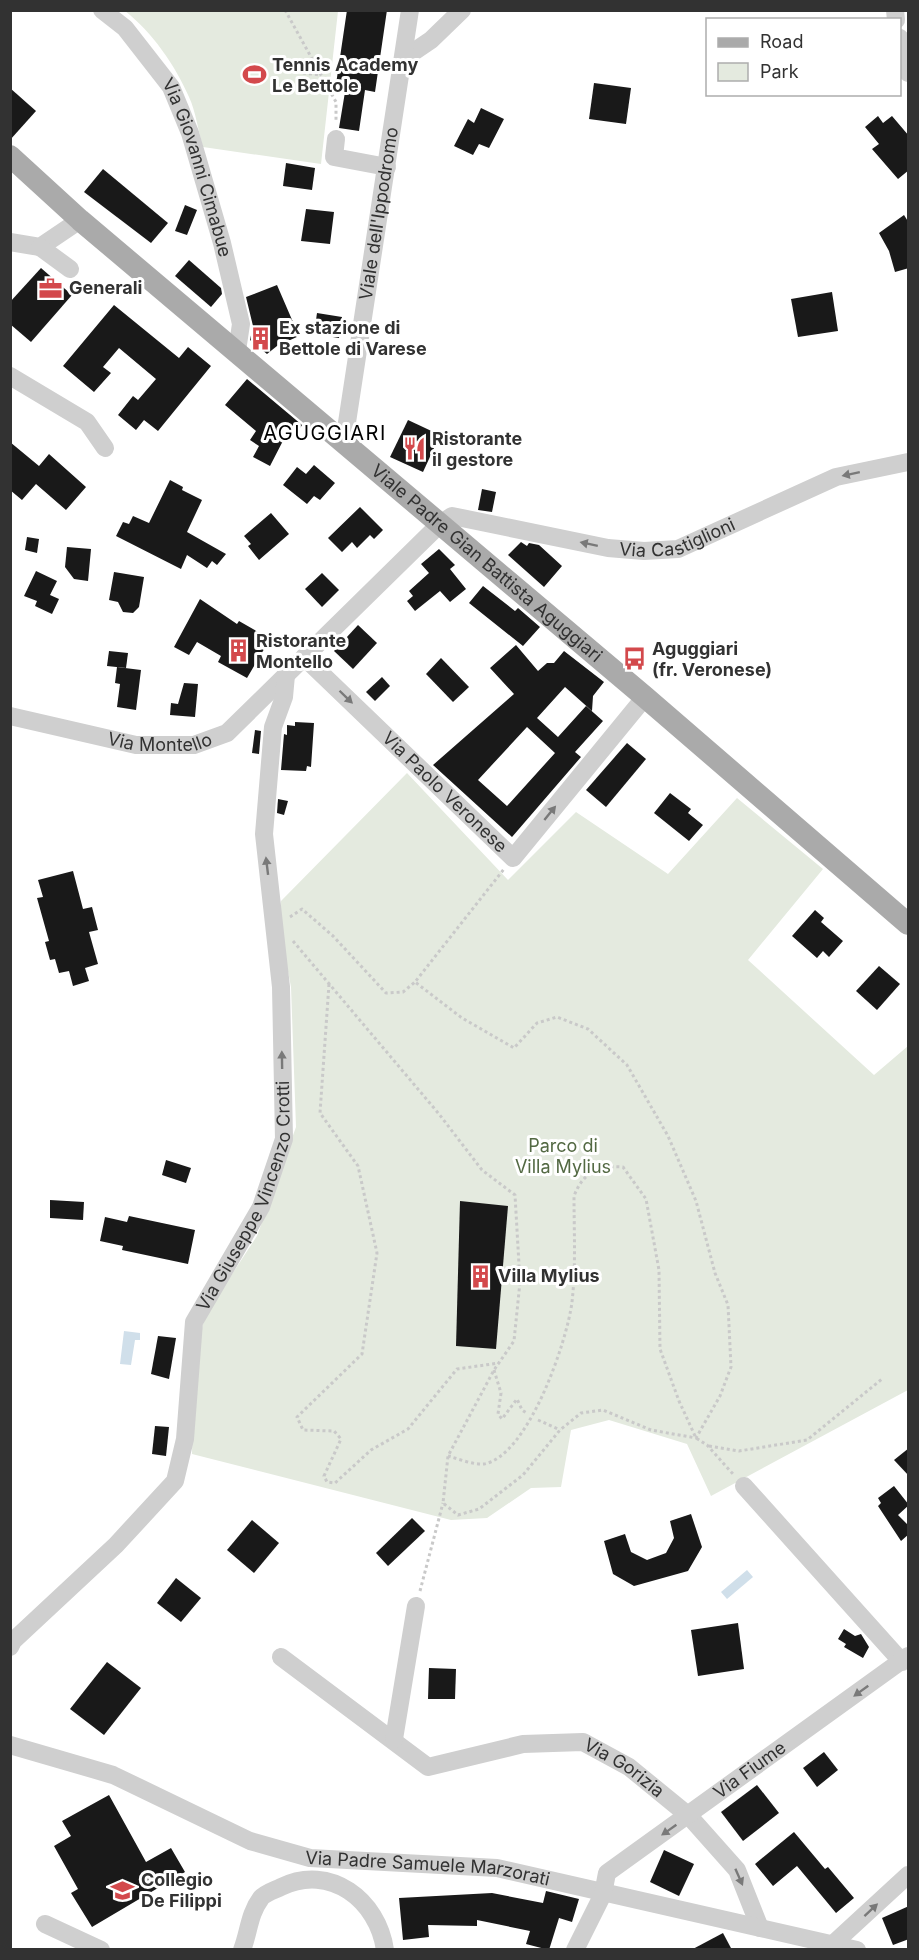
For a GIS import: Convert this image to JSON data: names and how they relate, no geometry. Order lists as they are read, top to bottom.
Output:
{
  "streets": {
    "main road": ["Viale Padre Gian Battista Aguggiari"],
    "street": [
      "Via Giovanni Cimabue",
      "Viale dell'Ippodromo",
      "Via Castiglioni",
      "Via Montello",
      "Via Paolo Veronese",
      "Via Giuseppe Vincenzo Crotti",
      "Via Gorizia",
      "Via Fiume",
      "Via Padre Samuele Marzorati"
    ]
  },
  "crossings": [
    ["Via Giovanni Cimabue", "Viale Padre Gian Battista Aguggiari"],
    ["Viale dell'Ippodromo", "Viale Padre Gian Battista Aguggiari"],
    ["Via Castiglioni", "Viale Padre Gian Battista Aguggiari"],
    ["Via Castiglioni", "Via Montello"],
    ["Viale Padre Gian Battista Aguggiari", "Via Montello"],
    ["Viale Padre Gian Battista Aguggiari", "Via Paolo Veronese"],
    ["Via Montello", "Via Paolo Veronese"],
    ["Via Montello", "Via Giuseppe Vincenzo Crotti"],
    ["Via Gorizia", "Via Fiume"],
    ["Via Gorizia", "Via Padre Samuele Marzorati"],
    ["Via Fiume", "Via Padre Samuele Marzorati"]
  ],
  "one_way": ["Via Castiglioni", "Via Giuseppe Vincenzo Crotti", "Via Fiume"],
  "districts": ["AGUGGIARI"],
  "parks": ["Parco di Villa Mylius"],
  "places": {
    "sports": ["Tennis Academy Le Bettole"],
    "office": ["Generali"],
    "building": ["Ex stazione di Bettole di Varese", "Ristorante Montello", "Villa Mylius"],
    "restaurant": ["Ristorante il gestore"],
    "bus stop": ["Aguggiari (fr. Veronese)"],
    "school or university": ["Collegio De Filippi"]
  },
  "legend": ["Road", "Park"]
}
